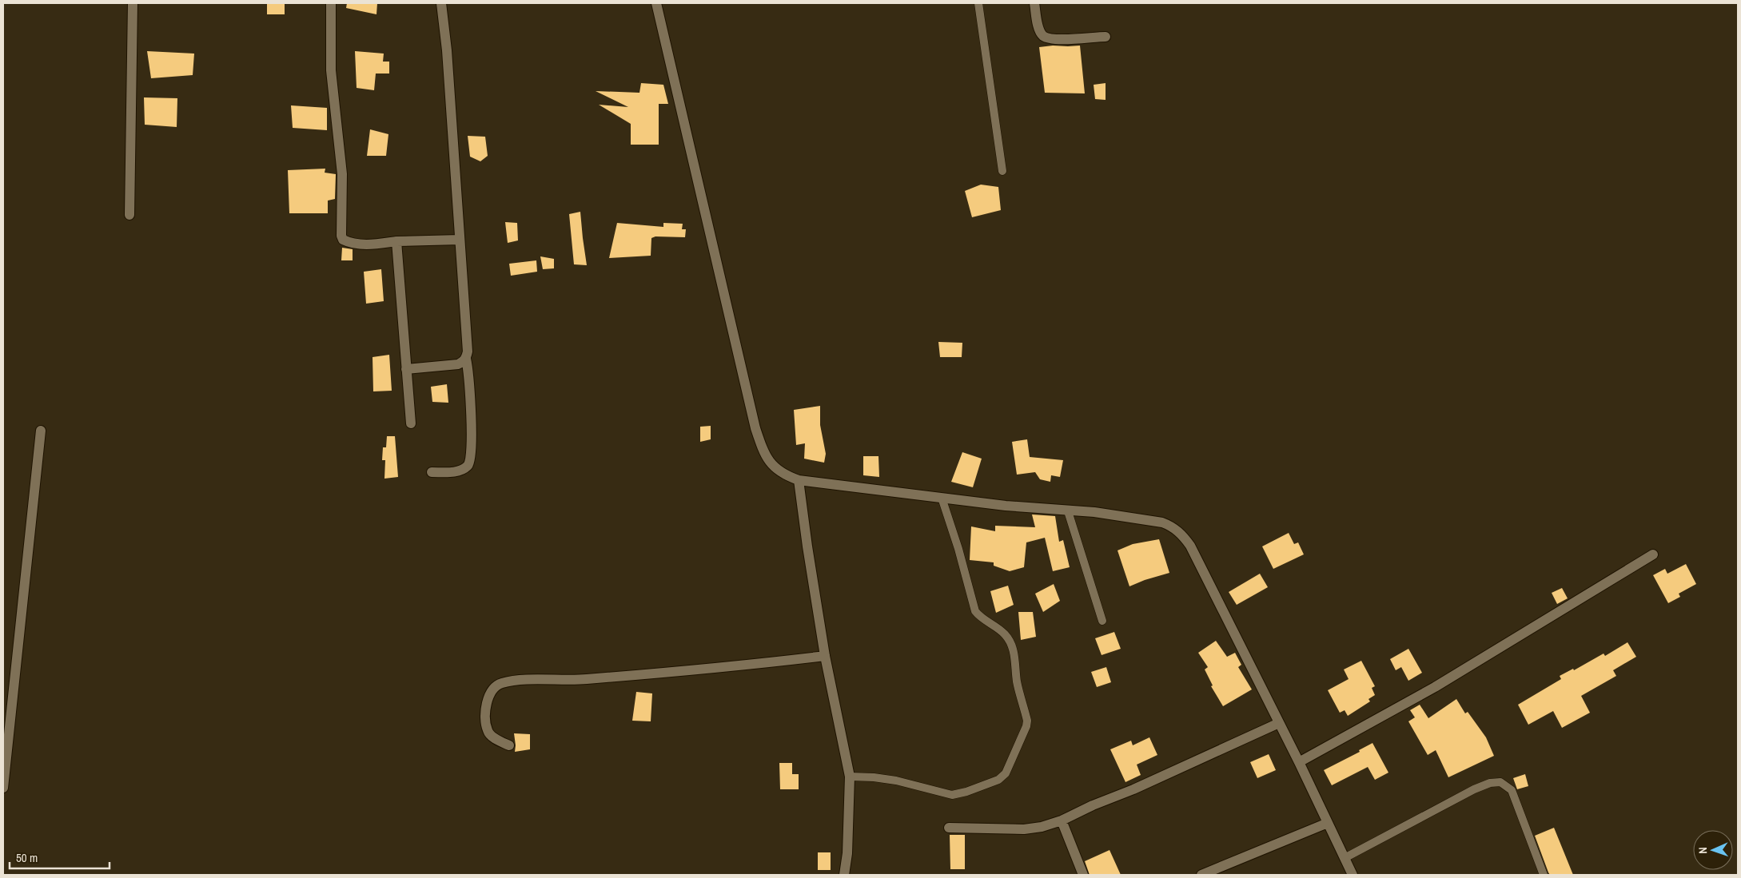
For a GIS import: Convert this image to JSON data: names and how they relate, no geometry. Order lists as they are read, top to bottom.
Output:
{
  "scale_bar": "50 m",
  "north": "left"
}
